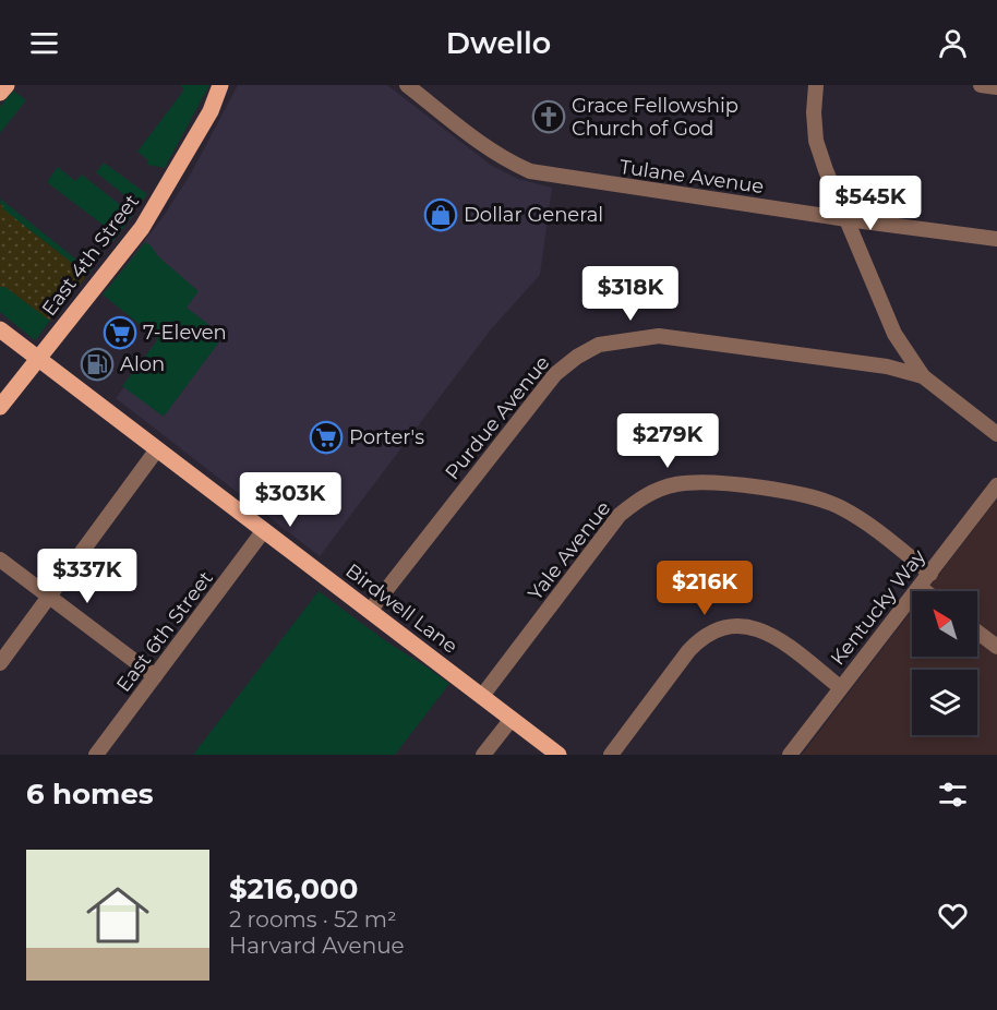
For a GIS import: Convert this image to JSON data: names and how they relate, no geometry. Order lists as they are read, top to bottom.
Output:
{
  "streets": {
    "main road": ["East 4th Street", "Birdwell Lane"],
    "street": [
      "Tulane Avenue",
      "Purdue Avenue",
      "Yale Avenue",
      "Kentucky Way",
      "East 6th Street"
    ]
  },
  "crossings": [
    ["East 4th Street", "Birdwell Lane"],
    ["Purdue Avenue", "Birdwell Lane"],
    ["Yale Avenue", "Kentucky Way"],
    ["Yale Avenue", "Birdwell Lane"],
    ["Birdwell Lane", "East 6th Street"]
  ],
  "places": {
    "church": ["Grace Fellowship Church of God"],
    "shop": ["Dollar General"],
    "supermarket": ["7-Eleven", "Porter's"],
    "fuel station": ["Alon"]
  },
  "north": "top left",
  "page": {
    "header": "Dwello",
    "price": [
      "$545K",
      "$318K",
      "$279K",
      "$303K",
      "$337K",
      "$216K"
    ],
    "heading": "6 homes",
    "list": [
      {
        "name": "$216,000",
        "note": "2 rooms · 52 m² · Harvard Avenue"
      }
    ]
  }
}
